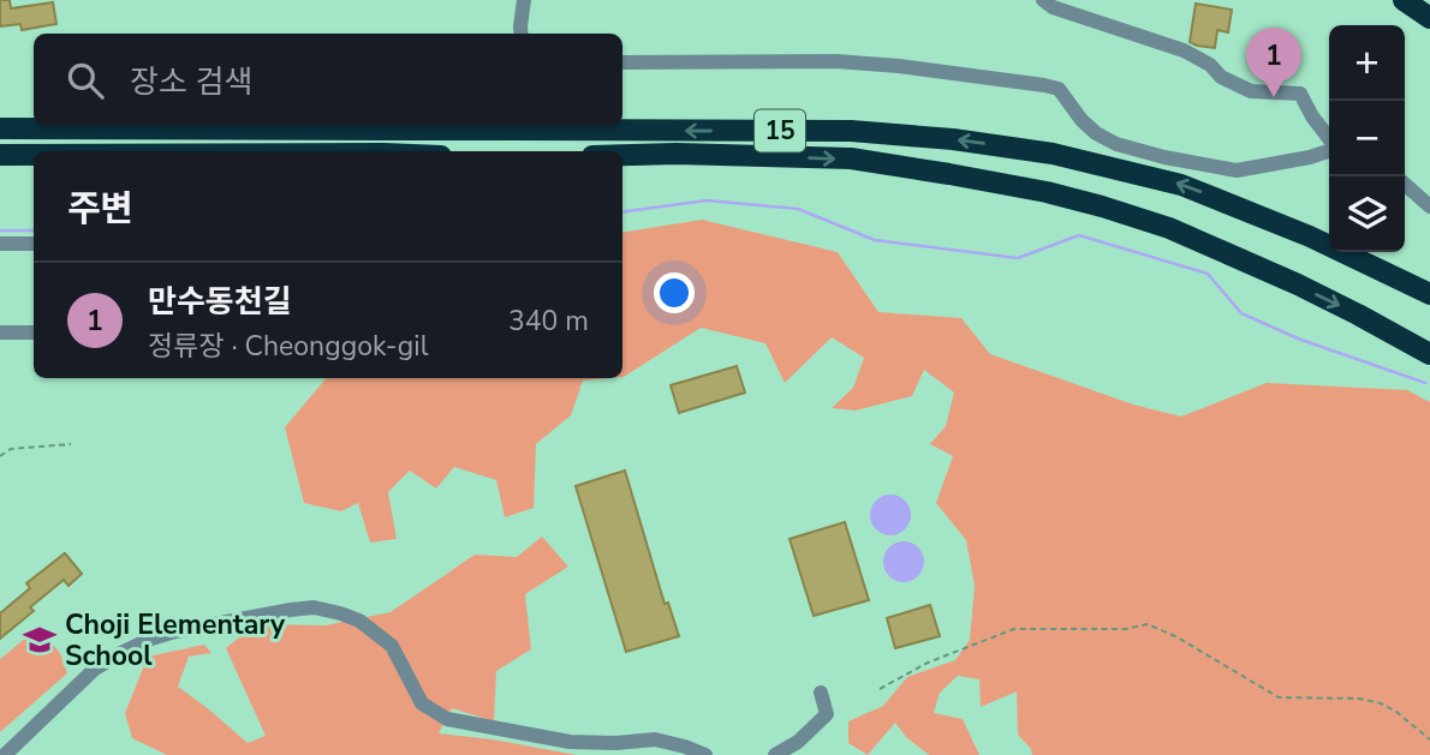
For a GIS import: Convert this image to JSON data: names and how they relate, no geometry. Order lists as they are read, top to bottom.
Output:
{
  "streets": {
    "highway": ["15"]
  },
  "places": {
    "school or university": ["Choji Elementary School"]
  },
  "page": {
    "map_buttons": ["+", "−"],
    "pins": "1",
    "search": "장소 검색",
    "heading": "주변",
    "list": [
      {
        "mark": "1",
        "name": "만수동천길",
        "note": "정류장 · Cheonggok-gil",
        "value": "340 m"
      }
    ]
  }
}
